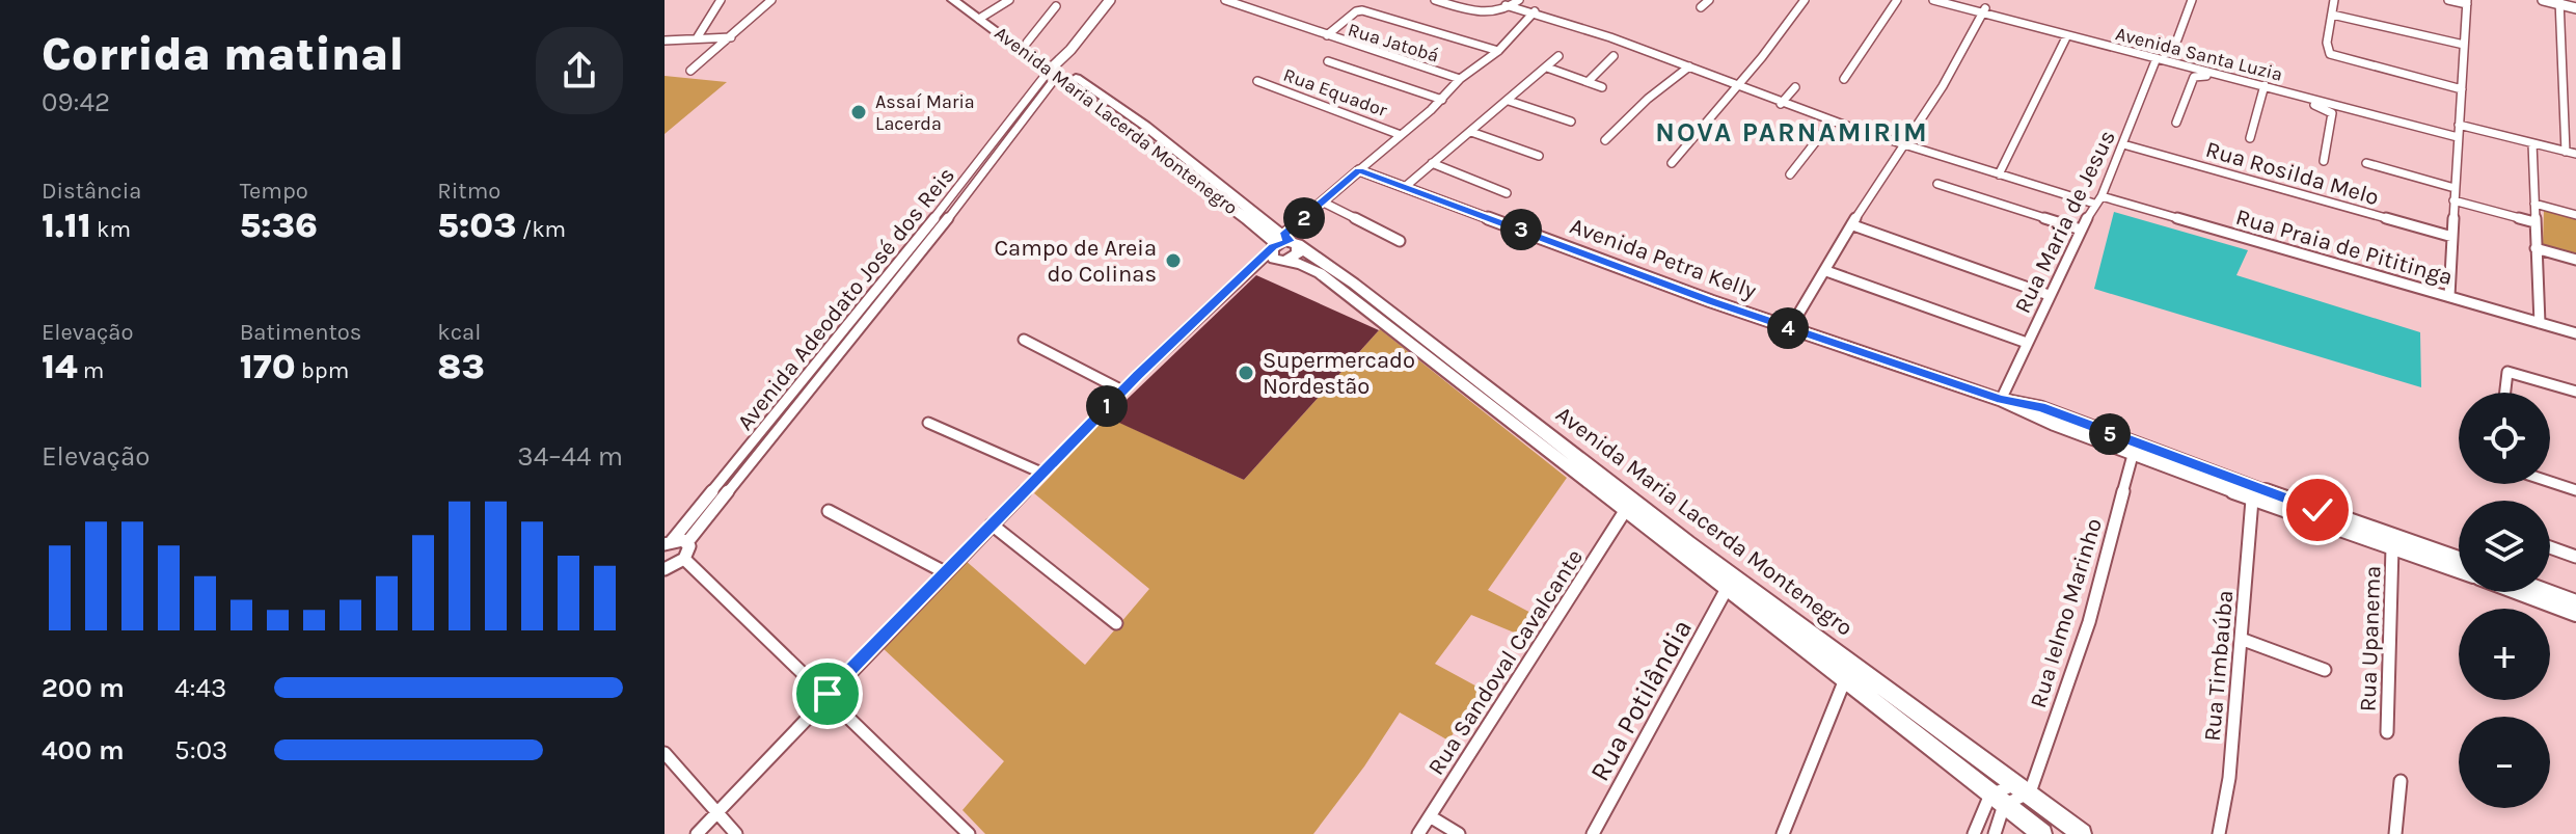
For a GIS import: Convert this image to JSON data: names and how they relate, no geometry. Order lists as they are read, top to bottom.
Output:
{
  "streets": {
    "main road": ["Avenida Maria Lacerda Montenegro"],
    "street": [
      "Rua Jatobá",
      "Avenida Santa Luzia",
      "Rua Equador",
      "Rua Rosilda Melo",
      "Rua Maria de Jesus",
      "Rua Praia de Pititinga",
      "Avenida Petra Kelly",
      "Avenida Adeodato José dos Reis",
      "Rua Ielmo Marinho",
      "Rua Upanema",
      "Rua Sandoval Cavalcante",
      "Rua Timbaúba",
      "Rua Potilândia"
    ]
  },
  "crossings": [
    ["Avenida Santa Luzia", "Rua Maria de Jesus"],
    ["Avenida Maria Lacerda Montenegro", "Avenida Adeodato José dos Reis"],
    ["Avenida Maria Lacerda Montenegro", "Rua Ielmo Marinho"],
    ["Avenida Maria Lacerda Montenegro", "Rua Sandoval Cavalcante"],
    ["Avenida Maria Lacerda Montenegro", "Rua Potilândia"],
    ["Rua Rosilda Melo", "Rua Maria de Jesus"],
    ["Rua Maria de Jesus", "Rua Praia de Pititinga"],
    ["Rua Maria de Jesus", "Avenida Petra Kelly"],
    ["Avenida Petra Kelly", "Rua Ielmo Marinho"],
    ["Avenida Petra Kelly", "Rua Upanema"],
    ["Avenida Petra Kelly", "Rua Timbaúba"]
  ],
  "districts": ["NOVA PARNAMIRIM"],
  "places": ["Assaí Maria Lacerda", "Campo de Areia do Colinas", "Supermercado Nordestão"],
  "page": {
    "heading": ["Corrida matinal", "09:42"],
    "stats": [
      ["Distância", "1.11 km"],
      ["Tempo", "5:36"],
      ["Ritmo", "5:03 /km"],
      ["Elevação", "14 m"],
      ["Batimentos", "170 bpm"],
      ["kcal", "83"]
    ],
    "pins": [
      "2",
      "3",
      "4",
      "1",
      "5"
    ],
    "map_buttons": ["+", "−"],
    "chart": ["Elevação", "34–44 m"],
    "list": [
      {
        "name": "200 m",
        "note": "4:43"
      },
      {
        "name": "400 m",
        "note": "5:03"
      }
    ]
  }
}
